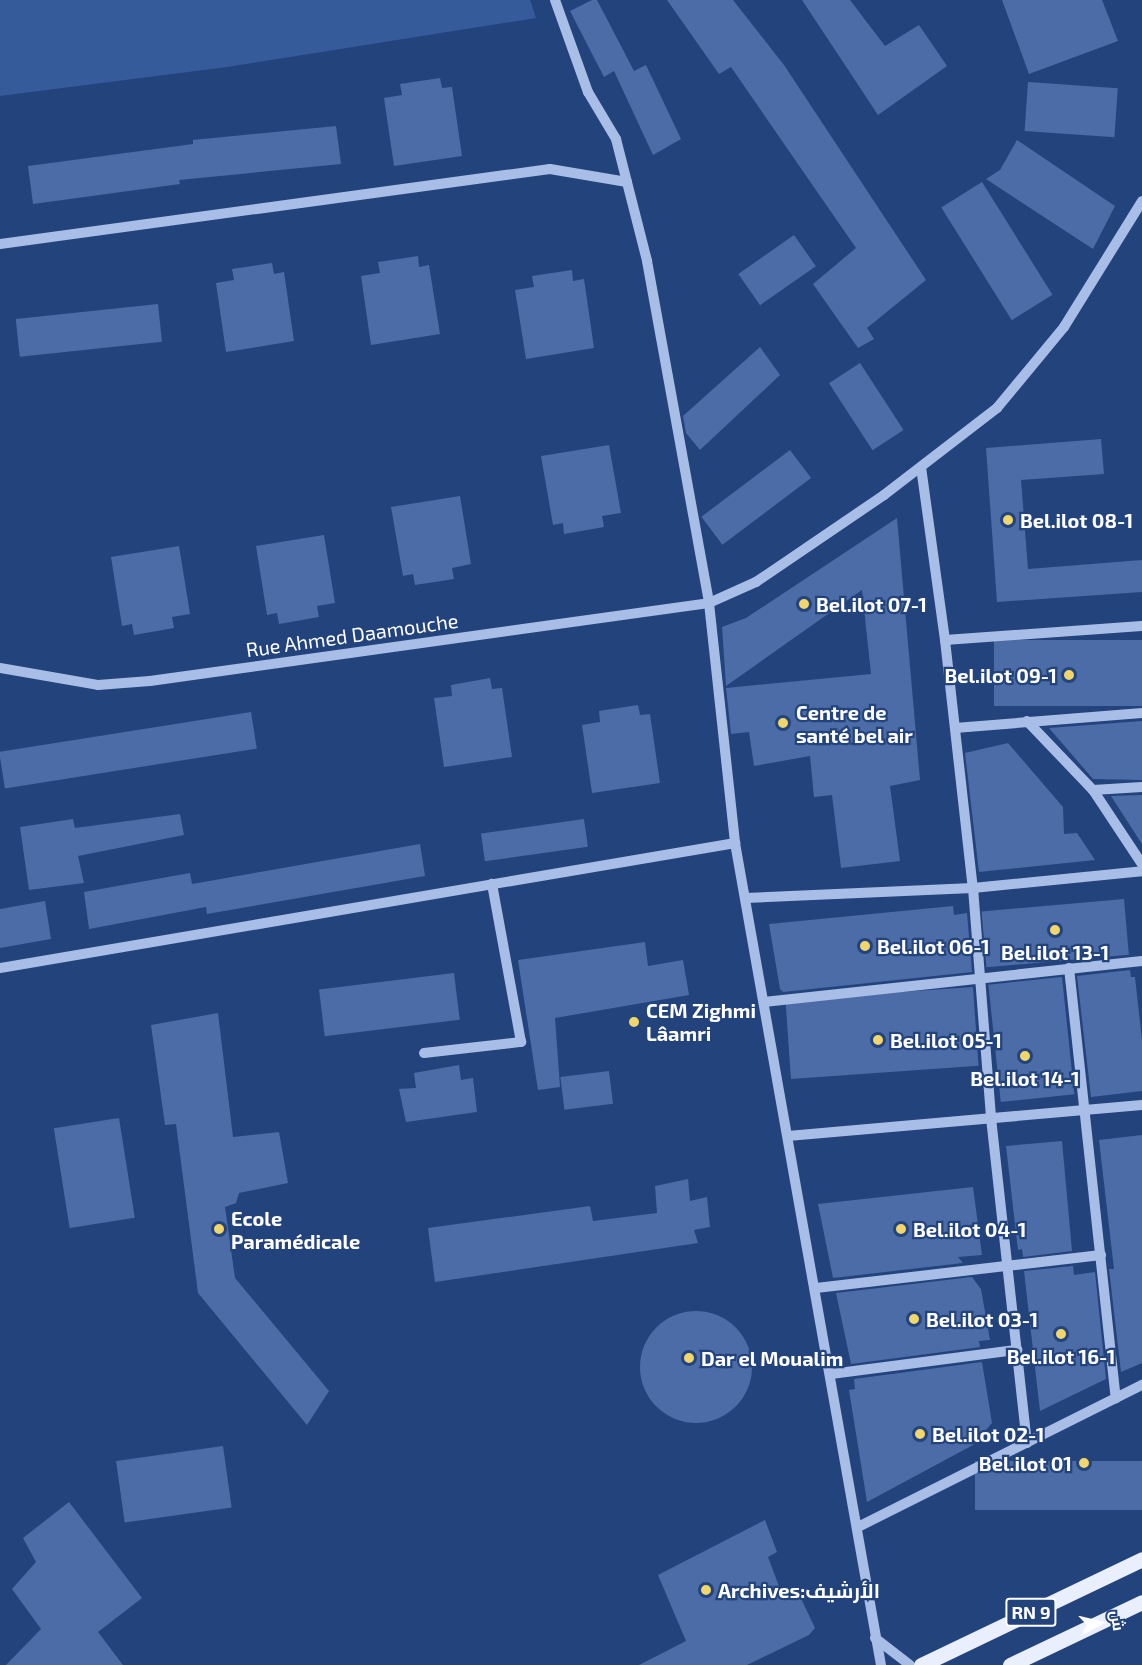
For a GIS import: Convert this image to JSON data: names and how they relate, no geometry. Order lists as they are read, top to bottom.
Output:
{
  "streets": {
    "main road": ["RN 9"],
    "street": ["Rue Ahmed Daamouche"]
  },
  "places": [
    "Bel.ilot 08-1",
    "Bel.ilot 07-1",
    "Bel.ilot 09-1",
    "Centre de santé bel air",
    "Bel.ilot 13-1",
    "Bel.ilot 06-1",
    "CEM Zighmi Lâamri",
    "Bel.ilot 05-1",
    "Bel.ilot 14-1",
    "Ecole Paramédicale",
    "Bel.ilot 04-1",
    "Bel.ilot 03-1",
    "Bel.ilot 16-1",
    "Dar el Moualim",
    "Bel.ilot 02-1",
    "Bel.ilot 01",
    "Archives:الأرشيف"
  ],
  "north": "right"
}
